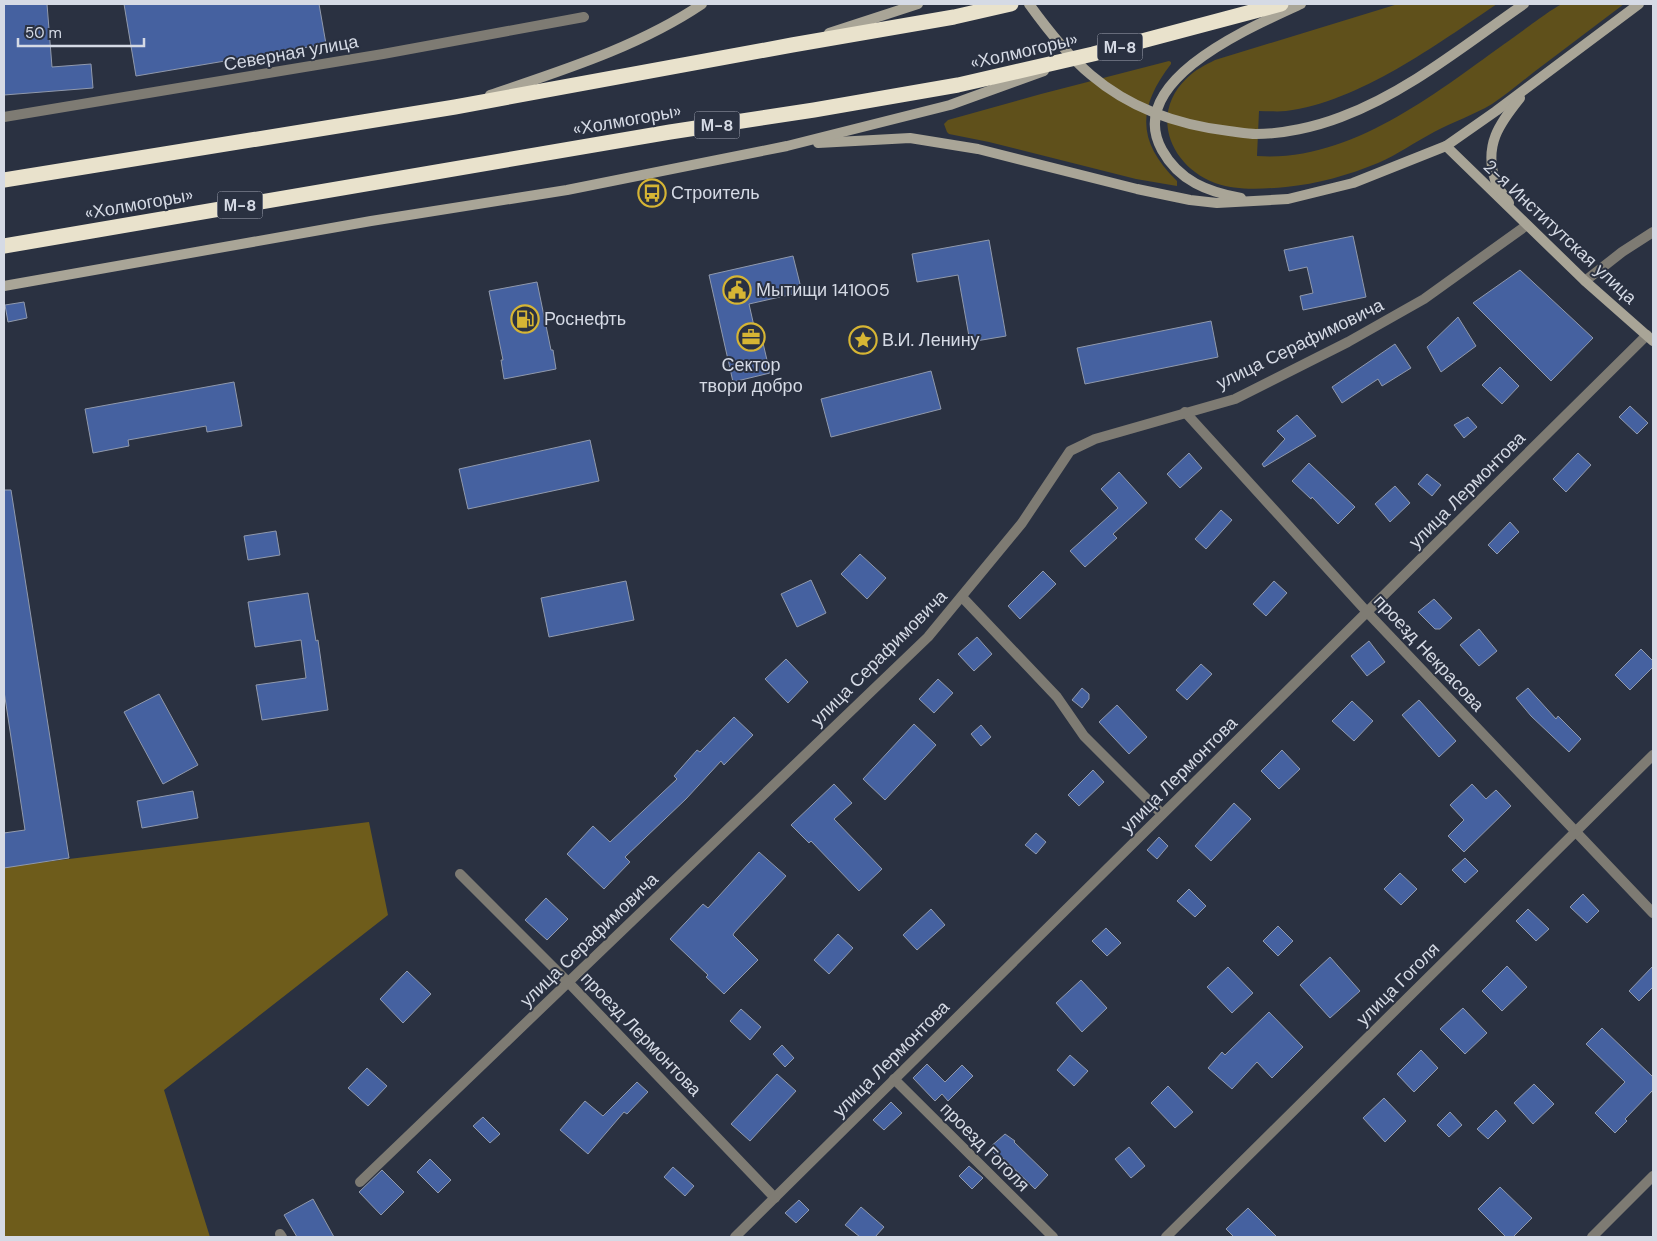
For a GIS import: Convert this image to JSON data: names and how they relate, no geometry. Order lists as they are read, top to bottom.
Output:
{
  "streets": {
    "highway": ["М-8", "«Холмогоры»"],
    "street": [
      "Северная улица",
      "2-я Институтская улица",
      "улица Серафимовича",
      "улица Лермонтова",
      "проезд Некрасова",
      "улица Гоголя",
      "проезд Лермонтова",
      "проезд Гоголя"
    ]
  },
  "crossings": [
    ["2-я Институтская улица", "улица Серафимовича"],
    ["2-я Институтская улица", "улица Лермонтова"],
    ["улица Серафимовича", "проезд Некрасова"],
    ["улица Серафимовича", "проезд Лермонтова"],
    ["улица Лермонтова", "проезд Некрасова"],
    ["улица Лермонтова", "проезд Лермонтова"],
    ["улица Лермонтова", "проезд Гоголя"],
    ["проезд Некрасова", "улица Гоголя"]
  ],
  "places": {
    "bus stop": ["Строитель"],
    "public building": ["Мытищи 141005"],
    "fuel station": ["Роснефть"],
    "office": ["Сектор твори добро"],
    "place": ["В.И. Ленину"]
  },
  "scale_bar": "50 m"
}
